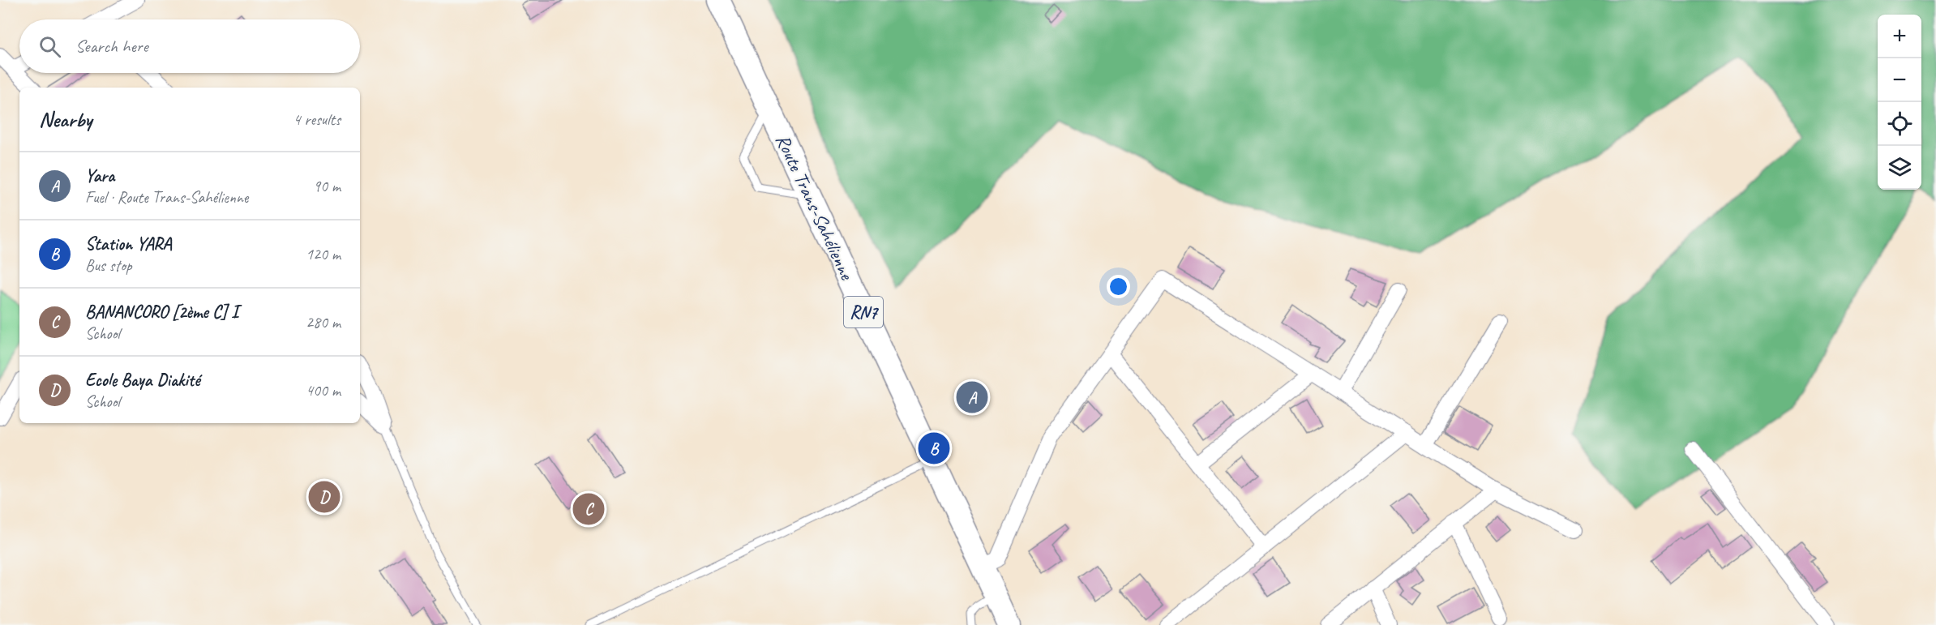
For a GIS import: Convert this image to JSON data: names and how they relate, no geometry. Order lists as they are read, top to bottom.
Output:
{
  "streets": {
    "highway": ["Route Trans-Sahélienne", "RN7"]
  },
  "page": {
    "map_buttons": ["+", "−"],
    "search": "Search here",
    "heading": ["Nearby", "4 results"],
    "list": [
      {
        "mark": "A",
        "name": "Yara",
        "note": "Fuel · Route Trans-Sahélienne",
        "value": "90 m"
      },
      {
        "mark": "B",
        "name": "Station YARA",
        "note": "Bus stop",
        "value": "120 m"
      },
      {
        "mark": "C",
        "name": "BANANCORO [2ème C] I",
        "note": "School",
        "value": "280 m"
      },
      {
        "mark": "D",
        "name": "Ecole Baya Diakité",
        "note": "School",
        "value": "400 m"
      }
    ],
    "pins": [
      "A",
      "B",
      "D",
      "C"
    ]
  }
}
